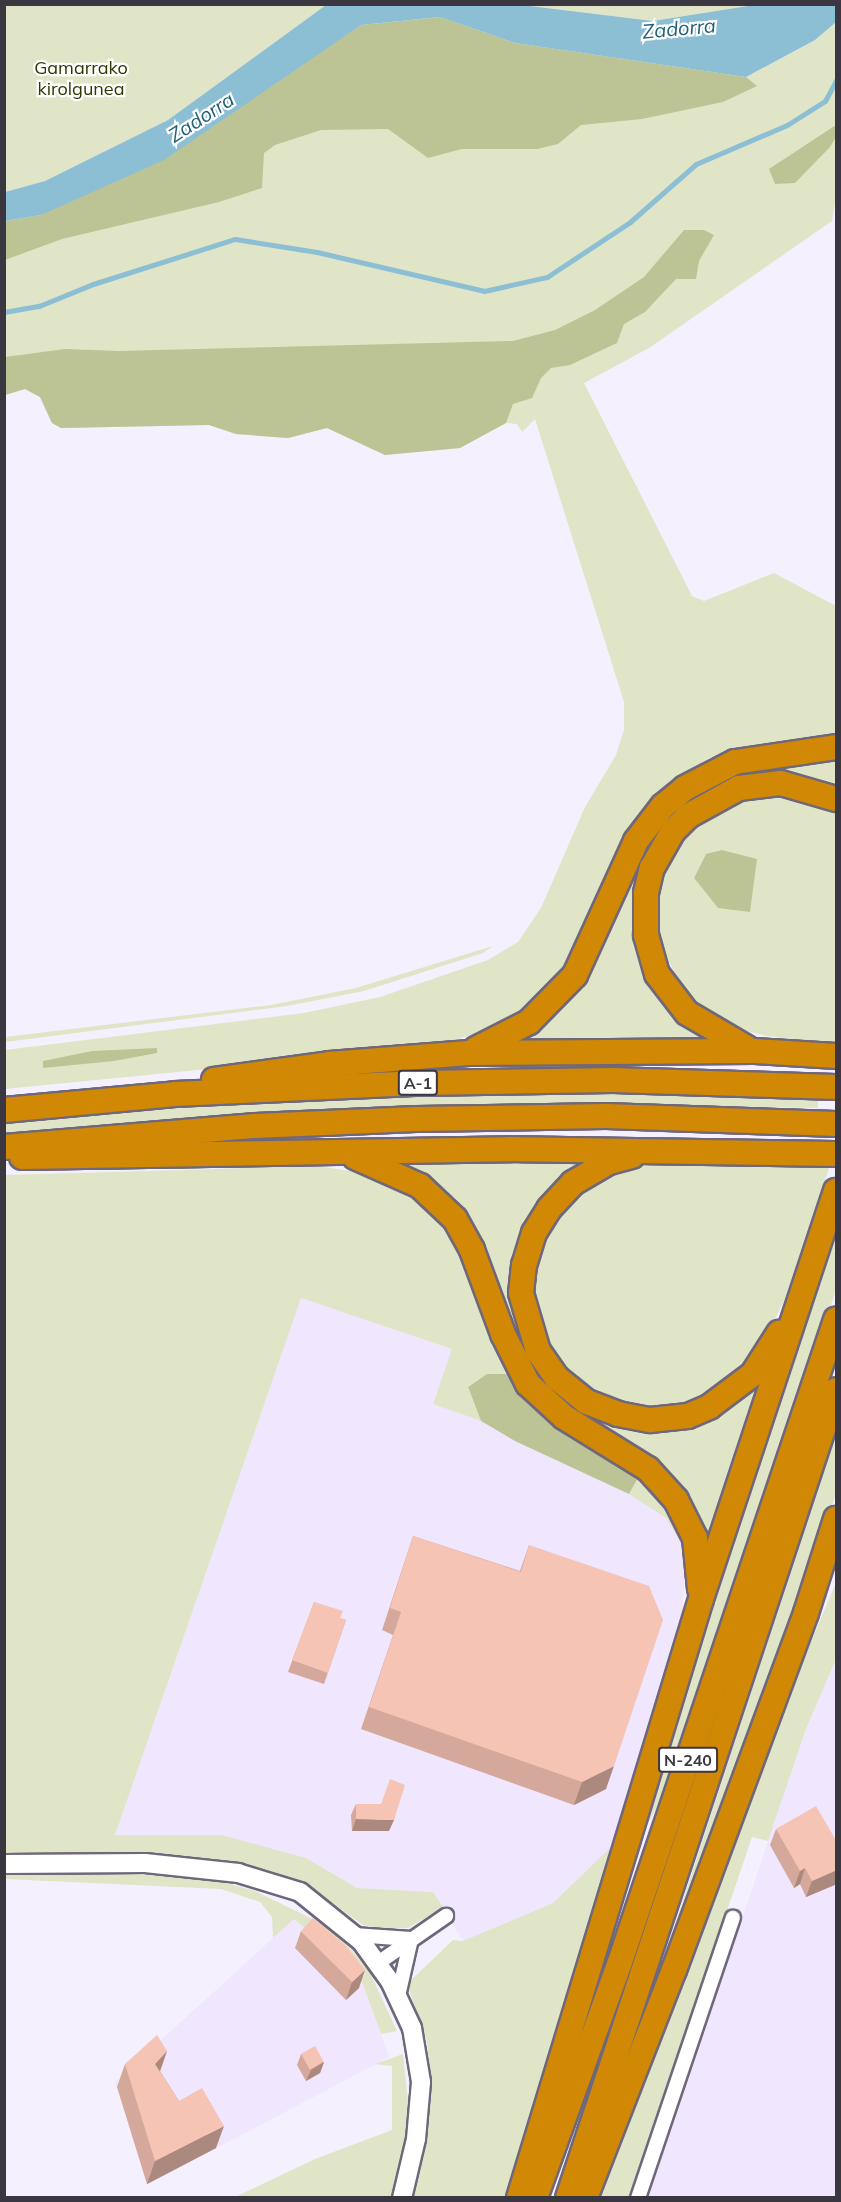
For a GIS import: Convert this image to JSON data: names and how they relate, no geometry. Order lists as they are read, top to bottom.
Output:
{
  "streets": {
    "highway": ["A-1", "N-240"]
  },
  "water": ["Zadorra"],
  "parks": ["Gamarrako kirolgunea"]
}
